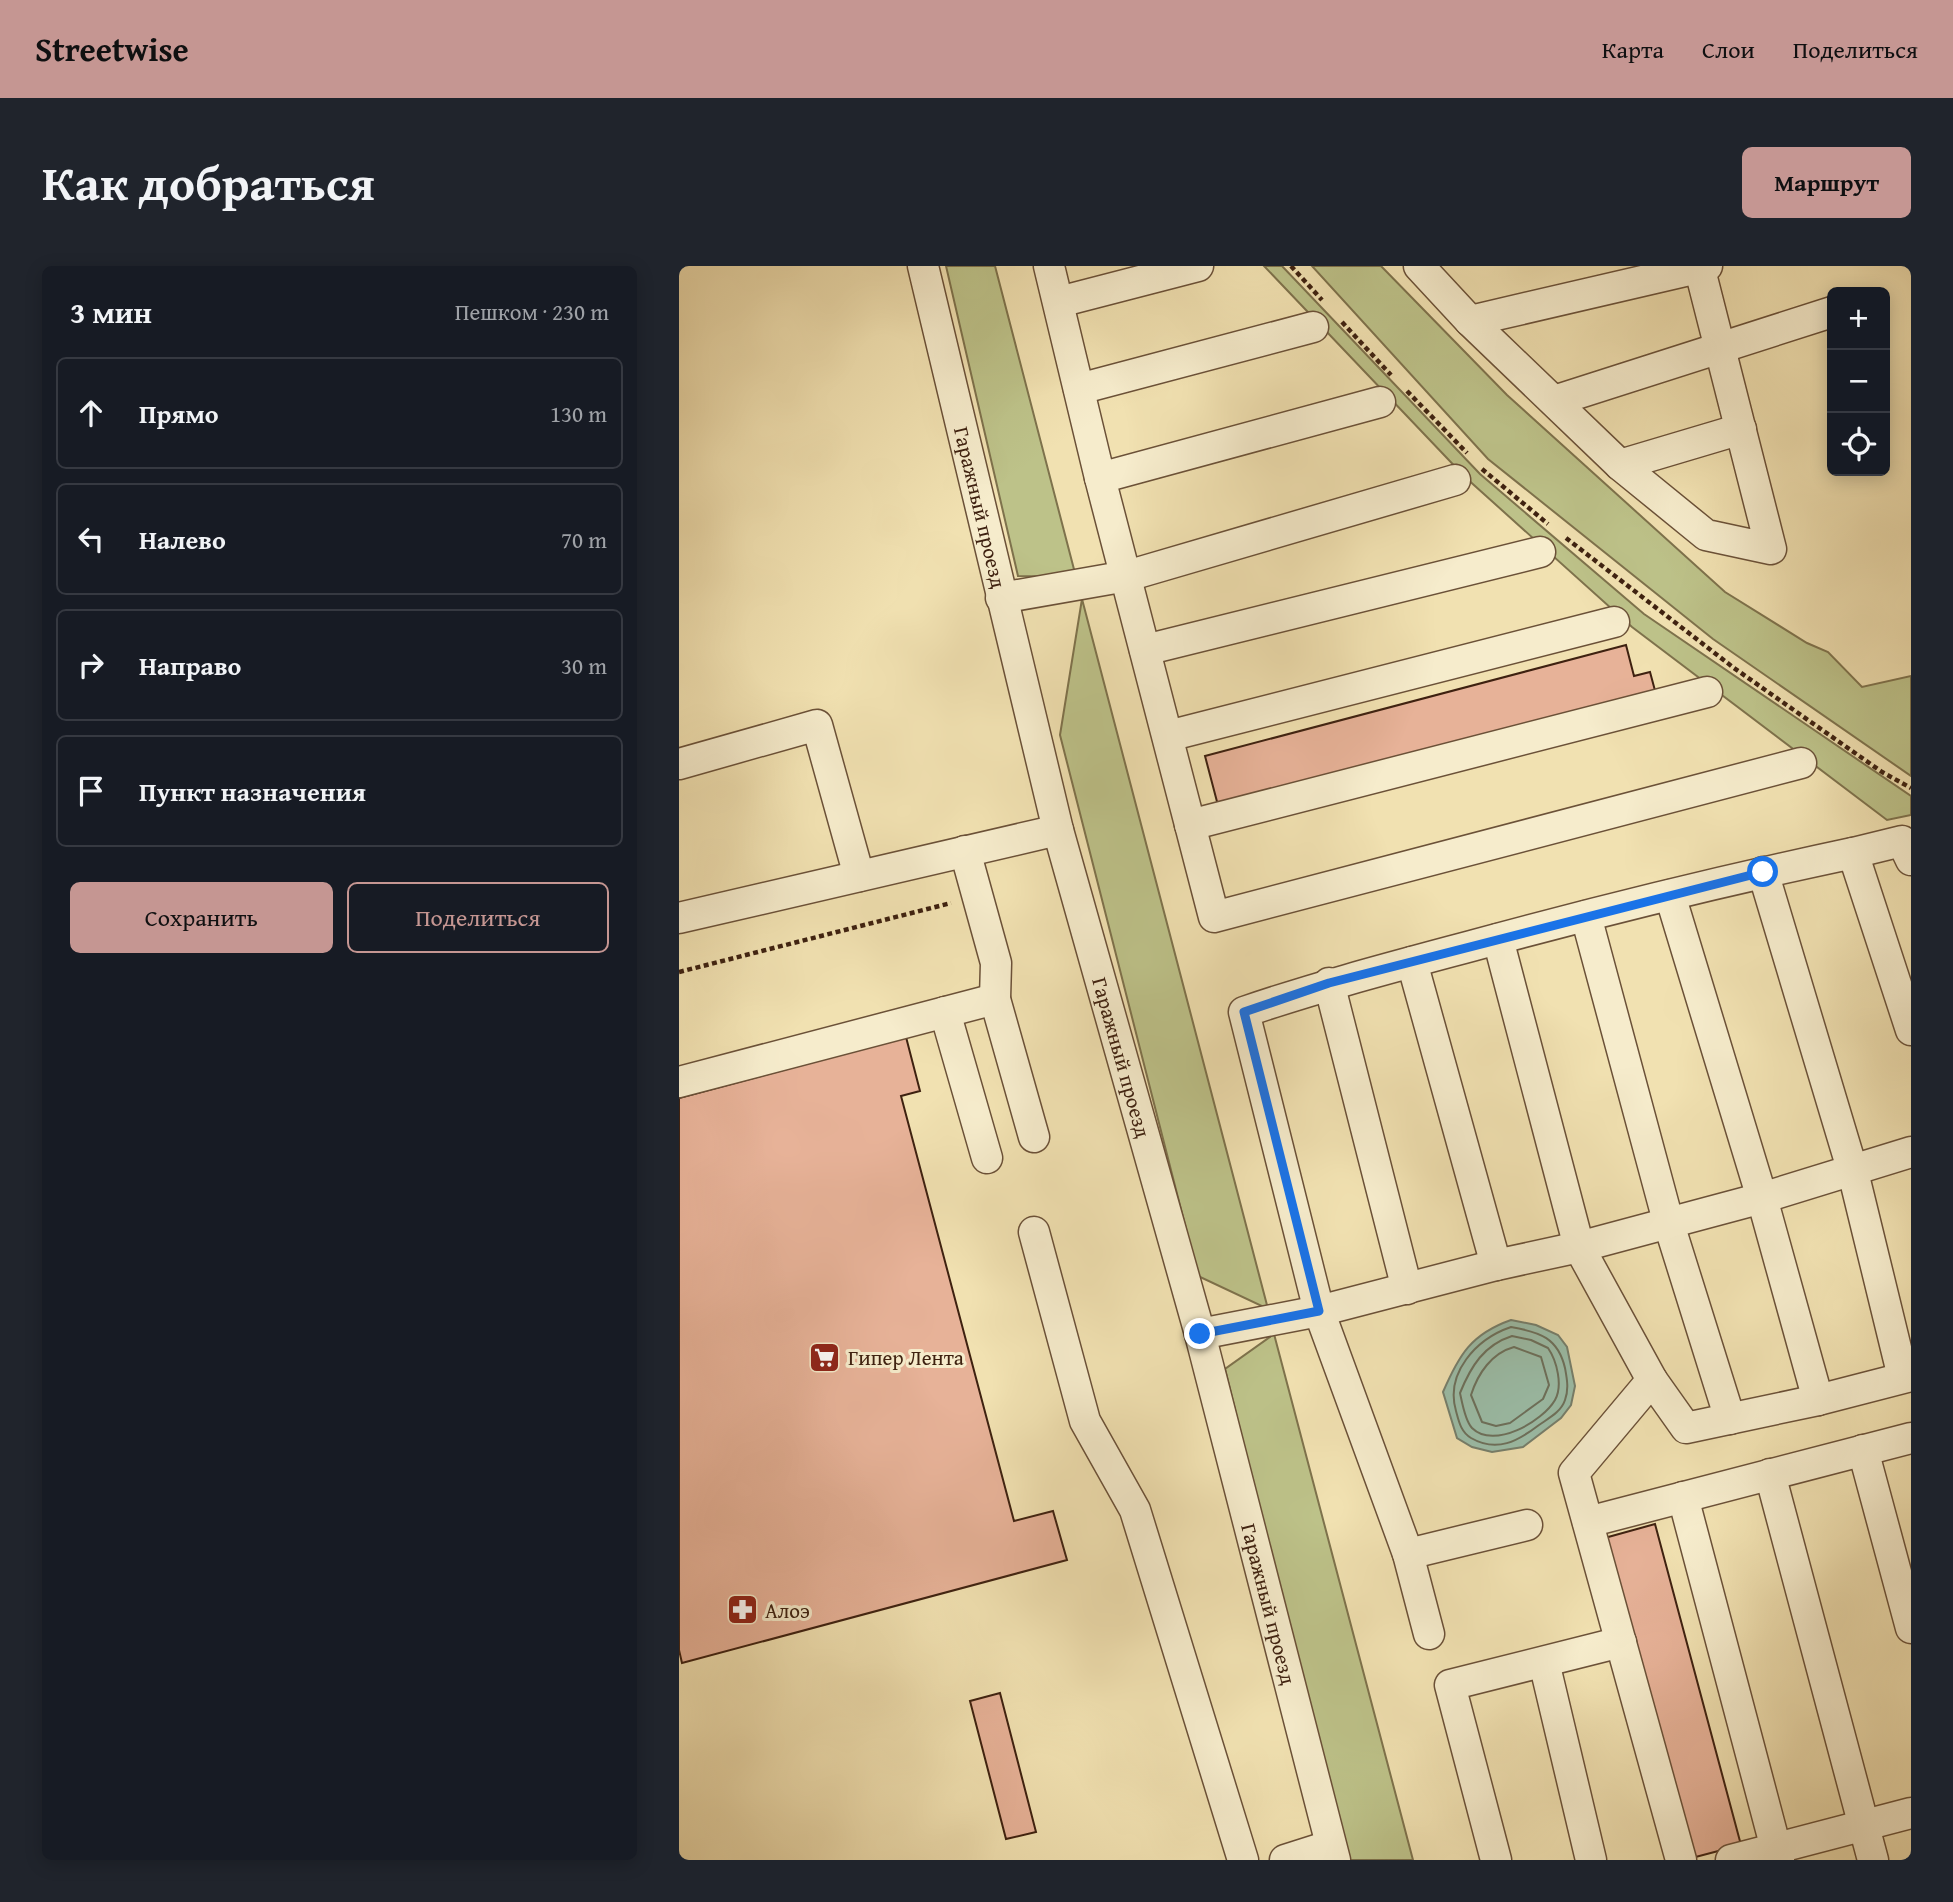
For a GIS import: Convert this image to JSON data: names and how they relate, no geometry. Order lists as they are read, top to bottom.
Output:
{
  "streets": {
    "lane": ["Гаражный проезд"]
  },
  "places": {
    "supermarket": ["Гипер Лента"],
    "pharmacy": ["Алоэ"]
  },
  "page": {
    "header": "Streetwise",
    "nav": ["Карта", "Слои", "Поделиться"],
    "title": "Как добраться",
    "buttons": [
      "Маршрут",
      ["Сохранить", "Поделиться"]
    ],
    "heading": ["3 мин", "Пешком · 230 m"],
    "map_buttons": ["+", "−"],
    "list": [
      ["Прямо", "130 m"],
      ["Налево", "70 m"],
      ["Направо", "30 m"],
      "Пункт назначения"
    ]
  }
}
